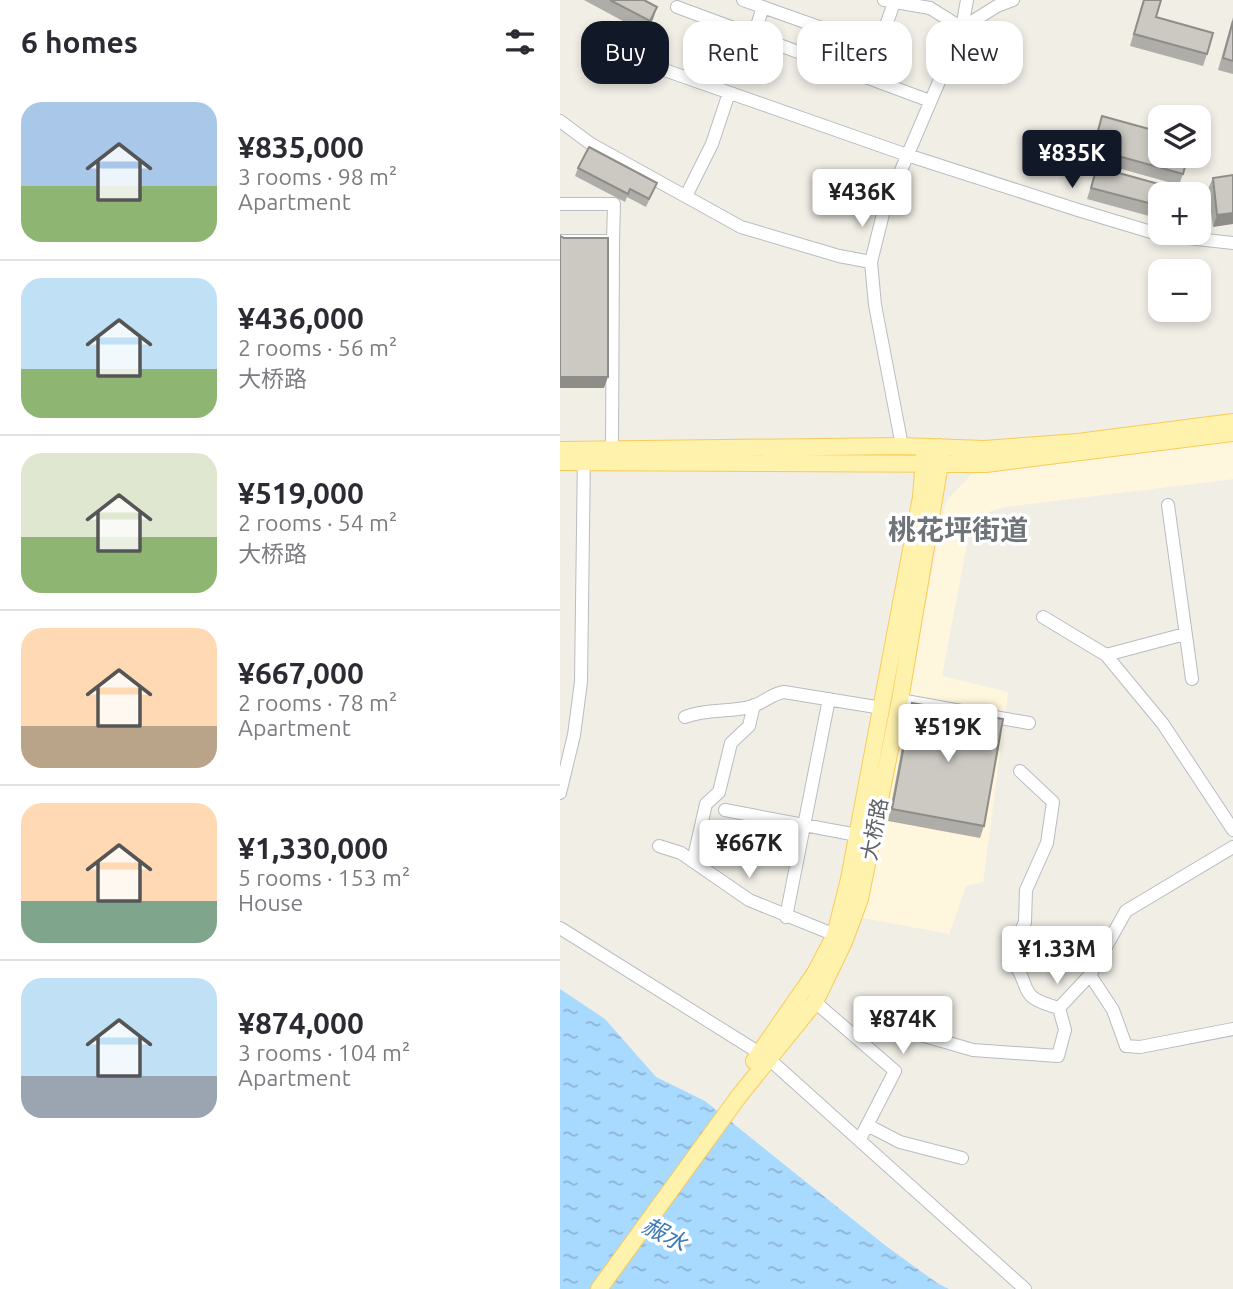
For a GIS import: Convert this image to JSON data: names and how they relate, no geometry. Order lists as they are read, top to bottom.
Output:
{
  "streets": {
    "main road": ["大桥路"]
  },
  "districts": ["桃花坪街道"],
  "water": ["赧水"],
  "page": {
    "heading": "6 homes",
    "chip": [
      "Buy",
      "Rent",
      "Filters",
      "New"
    ],
    "list": [
      {
        "name": "¥835,000",
        "note": "3 rooms · 98 m² · Apartment"
      },
      {
        "name": "¥436,000",
        "note": "2 rooms · 56 m² · 大桥路"
      },
      {
        "name": "¥519,000",
        "note": "2 rooms · 54 m² · 大桥路"
      },
      {
        "name": "¥667,000",
        "note": "2 rooms · 78 m² · Apartment"
      },
      {
        "name": "¥1,330,000",
        "note": "5 rooms · 153 m² · House"
      },
      {
        "name": "¥874,000",
        "note": "3 rooms · 104 m² · Apartment"
      }
    ],
    "map_buttons": ["+", "−"],
    "price": [
      "¥835K",
      "¥436K",
      "¥519K",
      "¥667K",
      "¥1.33M",
      "¥874K"
    ]
  }
}
